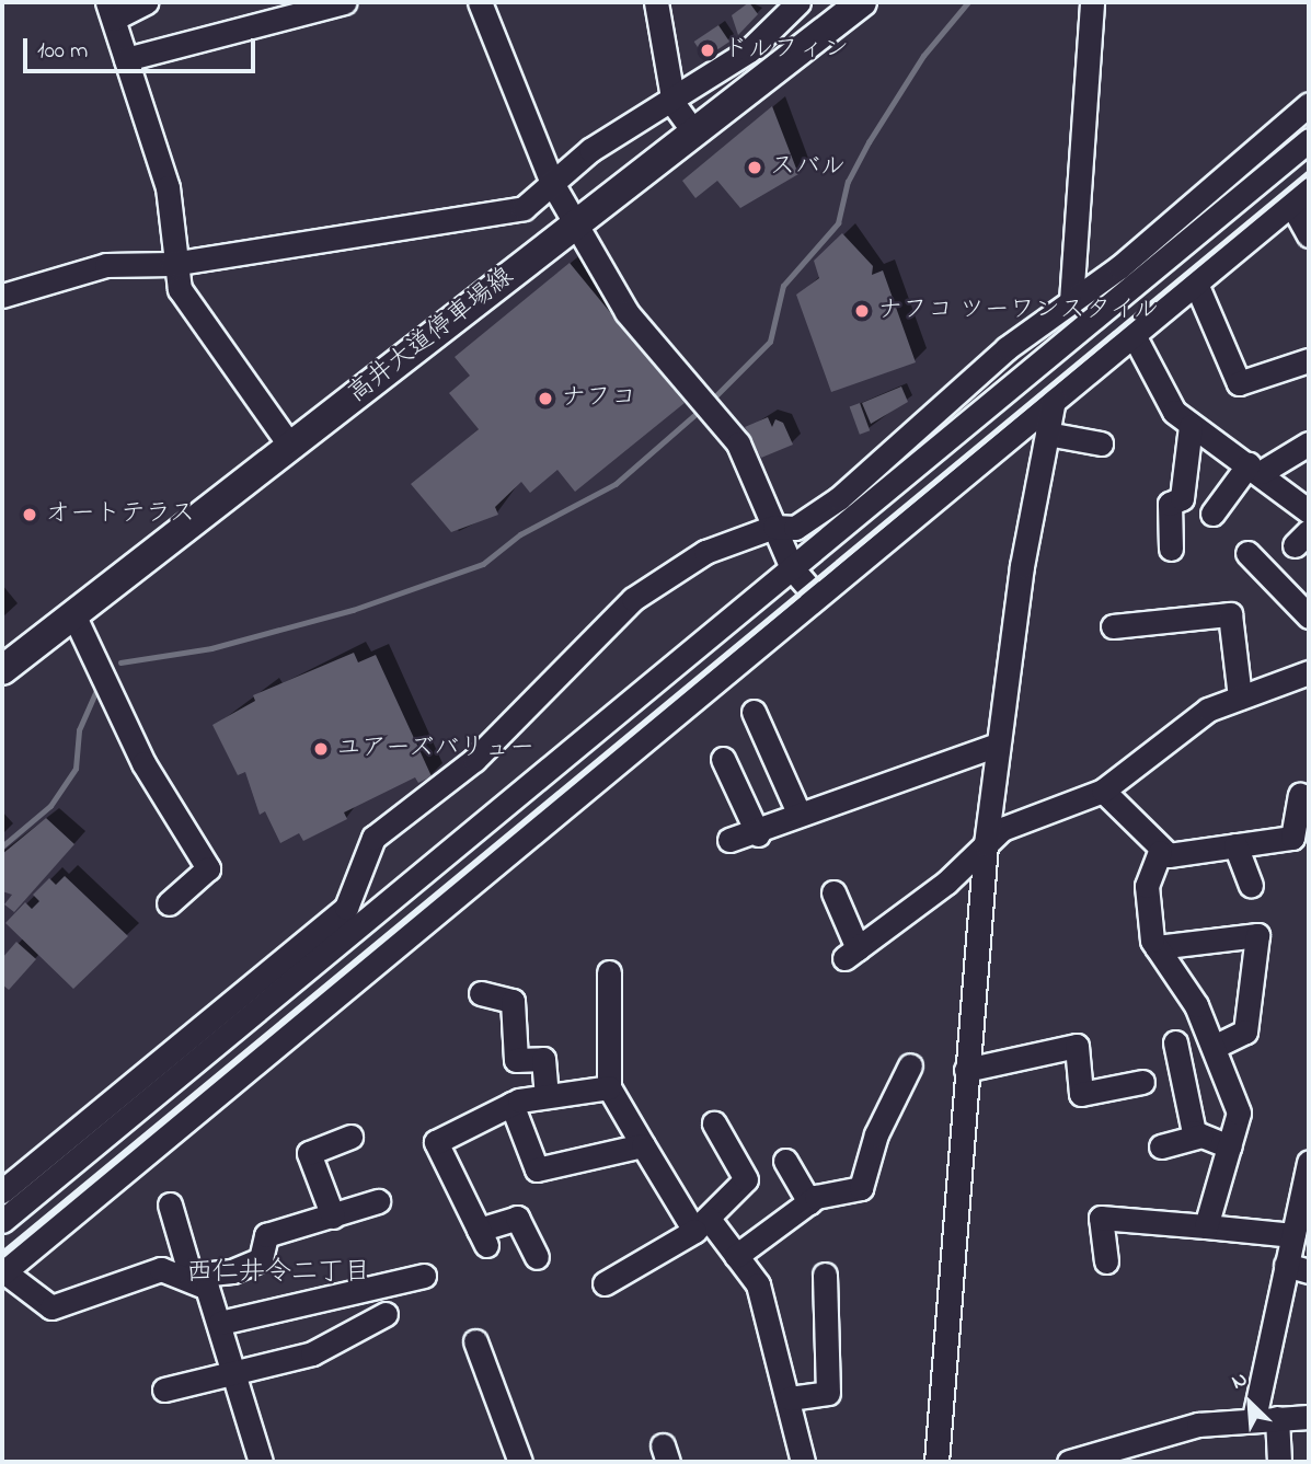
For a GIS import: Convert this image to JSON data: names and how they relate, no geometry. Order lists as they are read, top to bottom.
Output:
{
  "streets": {
    "main road": ["高井大道停車場線"]
  },
  "districts": ["西仁井令二丁目"],
  "places": [
    "ドルフィン",
    "スバル",
    "ナフコ ツーワンスタイル",
    "ナフコ",
    "オートテラス",
    "ユアーズバリュー"
  ],
  "scale_bar": "100 m",
  "north": "top left"
}
